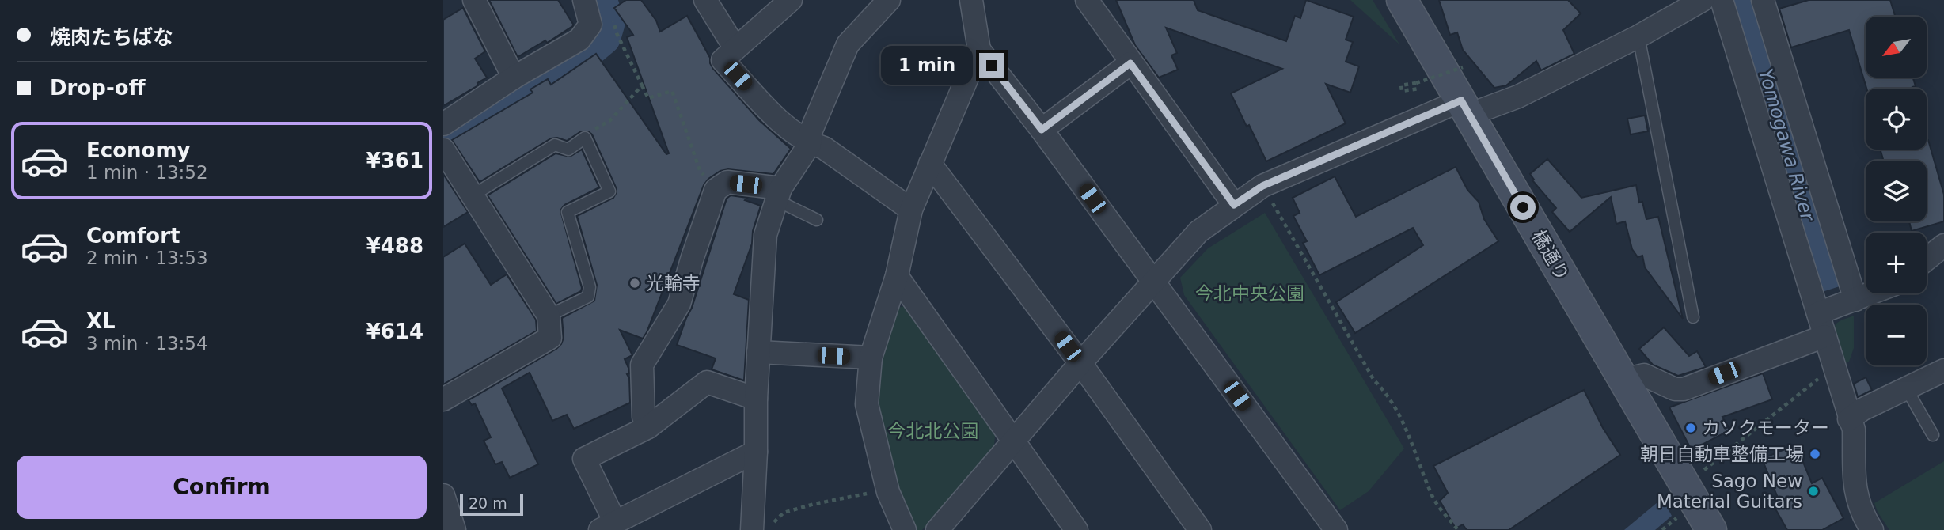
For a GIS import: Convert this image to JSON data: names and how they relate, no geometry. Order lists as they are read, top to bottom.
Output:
{
  "streets": {
    "street": ["橘通り"]
  },
  "water": ["Yomogawa River"],
  "parks": ["今北中央公園", "今北北公園"],
  "places": [
    "光輪寺",
    "カソクモーター",
    "朝日自動車整備工場",
    "Sago New Material Guitars"
  ],
  "scale_bar": "20 m",
  "north": "bottom left",
  "page": {
    "banner": ["焼肉たちばな", "Drop-off"],
    "map_buttons": ["+", "−"],
    "bubble": "1 min",
    "list": [
      {
        "name": "Economy",
        "note": "1 min · 13:52",
        "value": "¥361"
      },
      {
        "name": "Comfort",
        "note": "2 min · 13:53",
        "value": "¥488"
      },
      {
        "name": "XL",
        "note": "3 min · 13:54",
        "value": "¥614"
      }
    ],
    "buttons": "Confirm",
    "scale": "20 m"
  }
}
